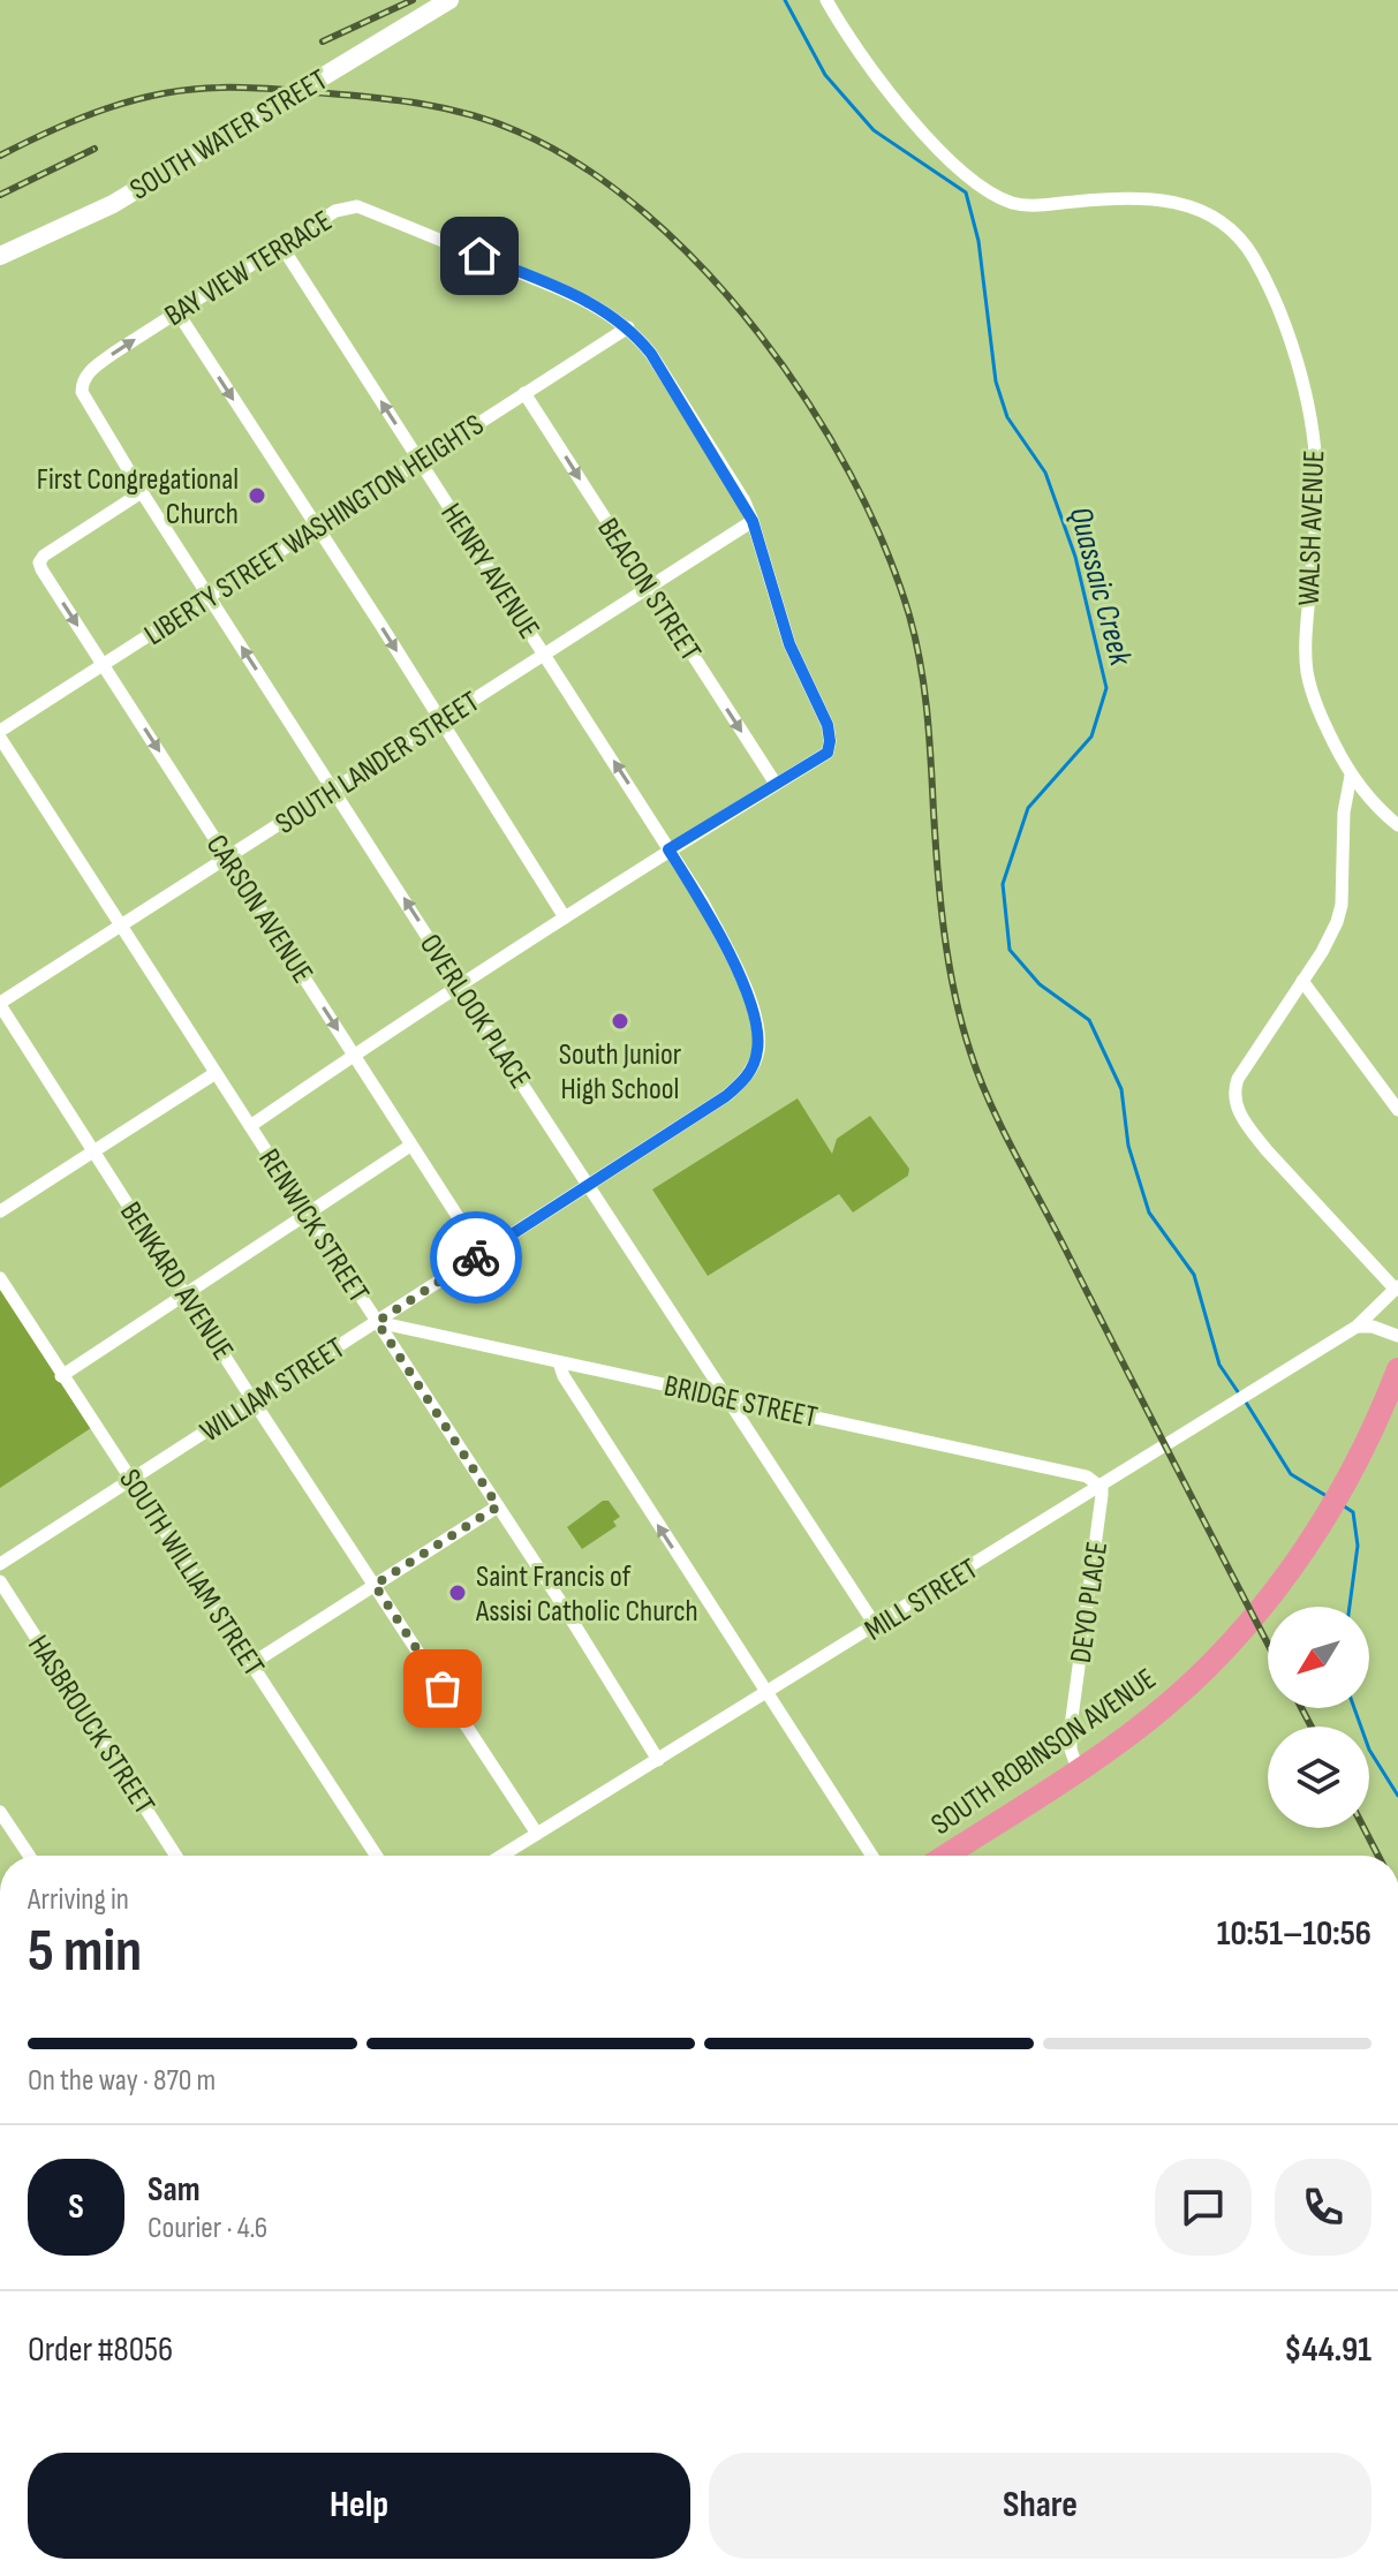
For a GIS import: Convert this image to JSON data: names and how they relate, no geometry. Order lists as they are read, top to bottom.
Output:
{
  "streets": {
    "highway": ["SOUTH ROBINSON AVENUE"],
    "street": [
      "SOUTH WATER STREET",
      "BAY VIEW TERRACE",
      "WALSH AVENUE",
      "LIBERTY STREET WASHINGTON HEIGHTS",
      "HENRY AVENUE",
      "BEACON STREET",
      "SOUTH LANDER STREET",
      "CARSON AVENUE",
      "OVERLOOK PLACE",
      "RENWICK STREET",
      "BENKARD AVENUE",
      "WILLIAM STREET",
      "BRIDGE STREET",
      "SOUTH WILLIAM STREET",
      "MILL STREET",
      "DEYO PLACE",
      "HASBROUCK STREET"
    ]
  },
  "crossings": [
    ["BAY VIEW TERRACE", "LIBERTY STREET WASHINGTON HEIGHTS"],
    ["BAY VIEW TERRACE", "HENRY AVENUE"],
    ["BAY VIEW TERRACE", "BEACON STREET"],
    ["BAY VIEW TERRACE", "SOUTH LANDER STREET"],
    ["BAY VIEW TERRACE", "OVERLOOK PLACE"],
    ["LIBERTY STREET WASHINGTON HEIGHTS", "HENRY AVENUE"],
    ["LIBERTY STREET WASHINGTON HEIGHTS", "BEACON STREET"],
    ["LIBERTY STREET WASHINGTON HEIGHTS", "CARSON AVENUE"],
    ["LIBERTY STREET WASHINGTON HEIGHTS", "OVERLOOK PLACE"],
    ["LIBERTY STREET WASHINGTON HEIGHTS", "RENWICK STREET"],
    ["HENRY AVENUE", "SOUTH LANDER STREET"],
    ["HENRY AVENUE", "WILLIAM STREET"],
    ["BEACON STREET", "SOUTH LANDER STREET"],
    ["SOUTH LANDER STREET", "CARSON AVENUE"],
    ["SOUTH LANDER STREET", "OVERLOOK PLACE"],
    ["SOUTH LANDER STREET", "RENWICK STREET"],
    ["SOUTH LANDER STREET", "BENKARD AVENUE"],
    ["CARSON AVENUE", "OVERLOOK PLACE"],
    ["CARSON AVENUE", "WILLIAM STREET"],
    ["OVERLOOK PLACE", "WILLIAM STREET"],
    ["OVERLOOK PLACE", "BRIDGE STREET"],
    ["OVERLOOK PLACE", "MILL STREET"],
    ["RENWICK STREET", "WILLIAM STREET"],
    ["RENWICK STREET", "BRIDGE STREET"],
    ["RENWICK STREET", "MILL STREET"],
    ["BENKARD AVENUE", "WILLIAM STREET"],
    ["BENKARD AVENUE", "MILL STREET"],
    ["WILLIAM STREET", "BRIDGE STREET"],
    ["WILLIAM STREET", "SOUTH WILLIAM STREET"],
    ["BRIDGE STREET", "MILL STREET"],
    ["BRIDGE STREET", "DEYO PLACE"],
    ["MILL STREET", "DEYO PLACE"],
    ["DEYO PLACE", "SOUTH ROBINSON AVENUE"]
  ],
  "one_way": ["HENRY AVENUE", "BEACON STREET", "CARSON AVENUE"],
  "water": ["Quassaic Creek"],
  "places": ["First Congregational Church", "South Junior High School", "Saint Francis of Assisi Catholic Church"],
  "north": "bottom left",
  "page": {
    "heading": ["5 min", "Arriving in", "10:51–10:56"],
    "panel": [
      "Sam",
      "Courier · 4.6",
      "Order #8056",
      "$44.91"
    ],
    "bar": "On the way · 870 m",
    "round": "S",
    "buttons": ["Help", "Share"]
  }
}
